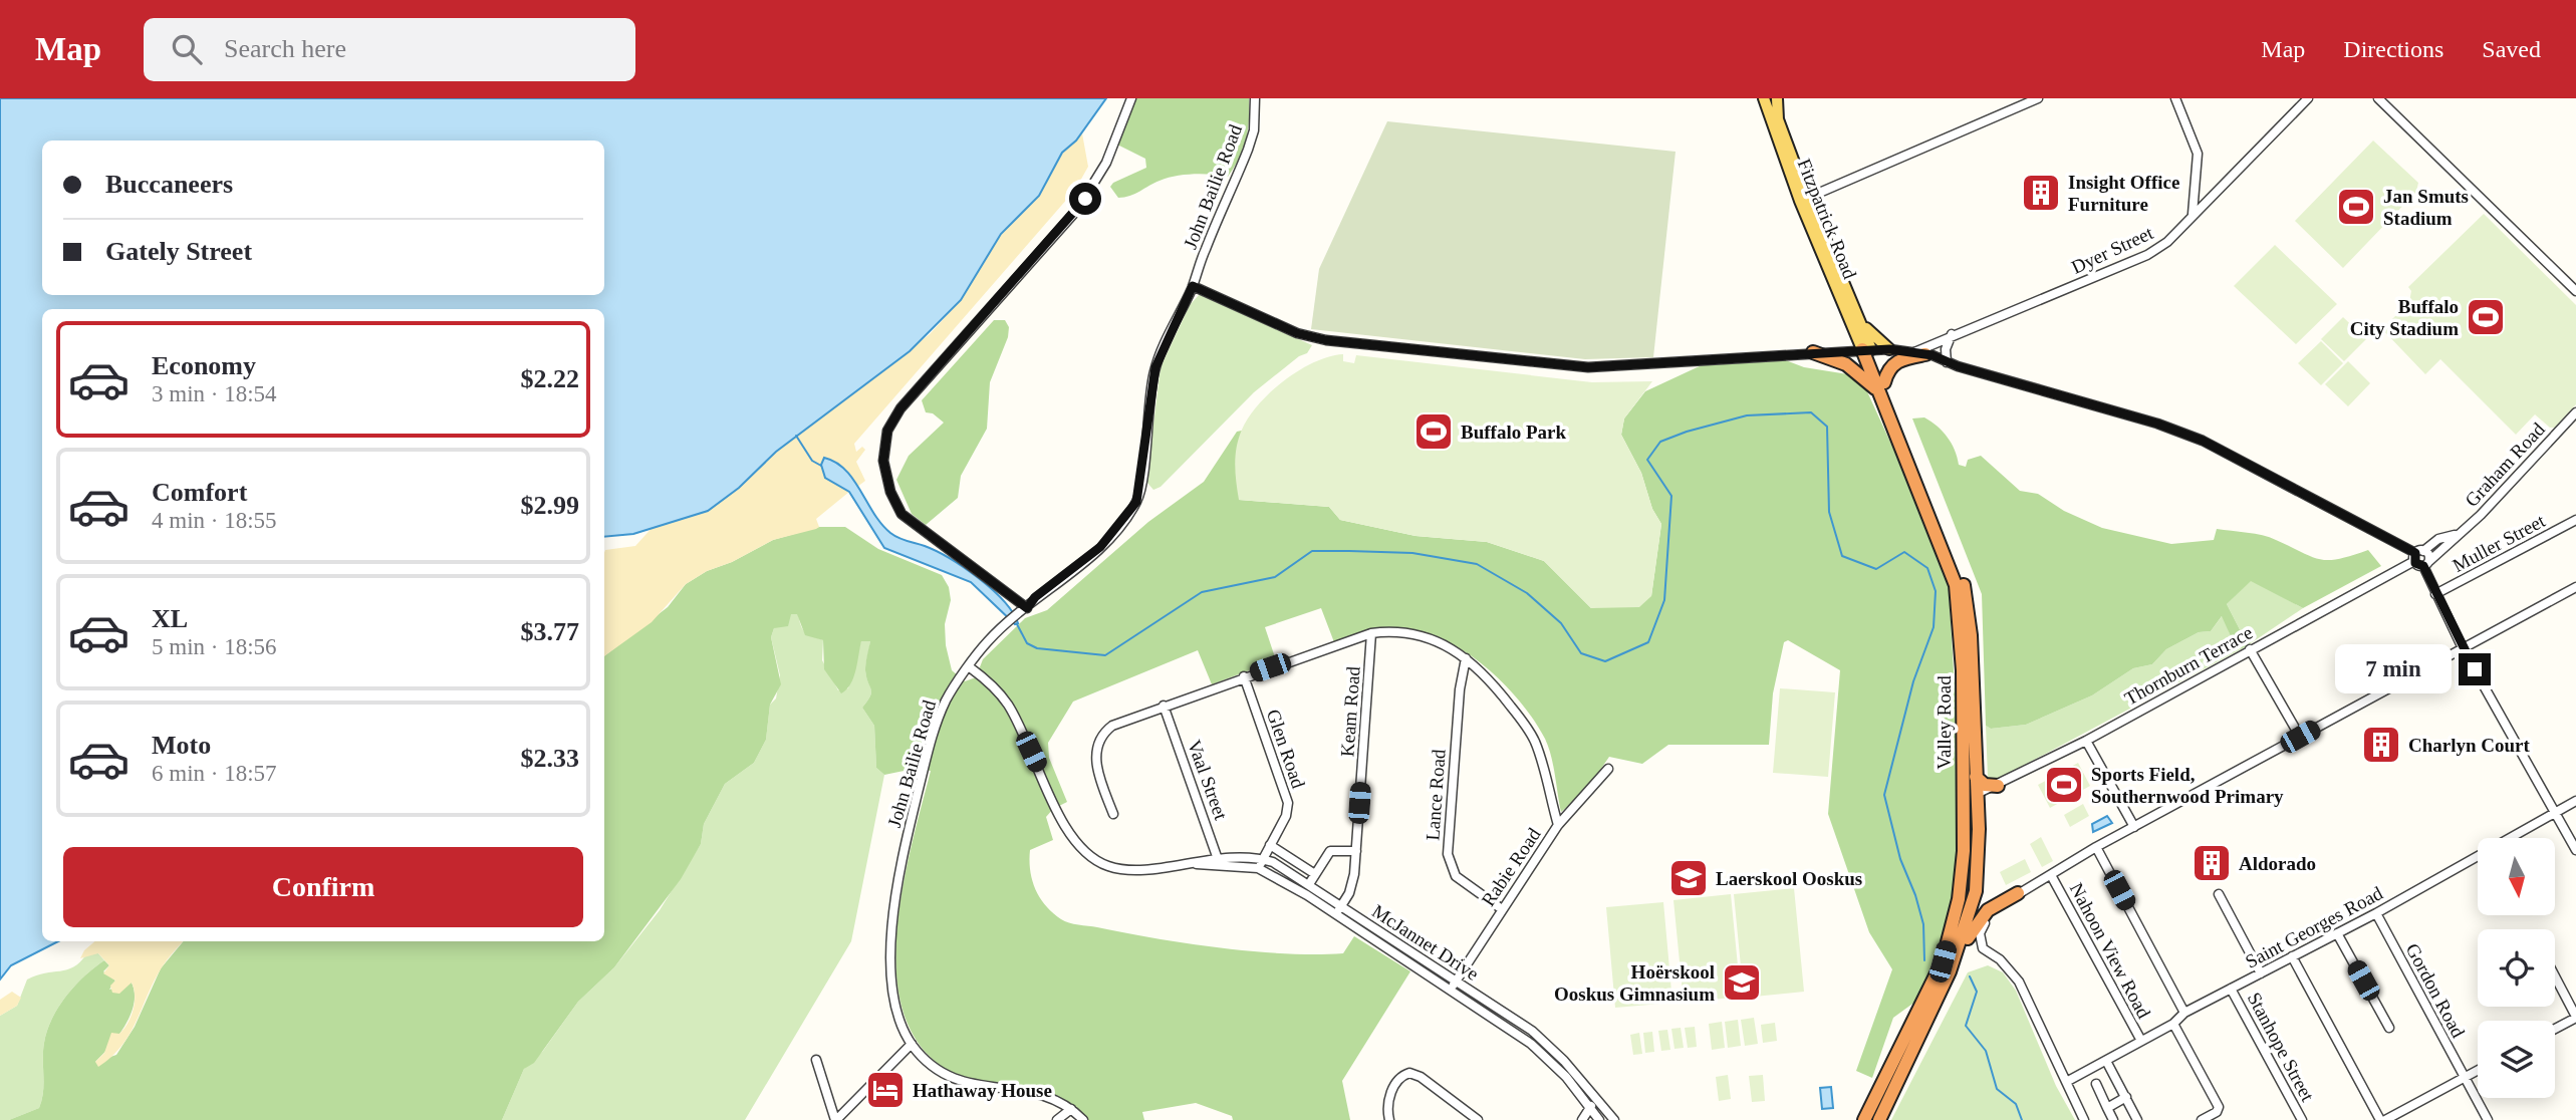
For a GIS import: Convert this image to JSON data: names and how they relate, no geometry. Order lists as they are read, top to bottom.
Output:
{
  "streets": {
    "highway": ["Valley Road"],
    "main road": ["Fitzpatrick Road"],
    "street": [
      "John Bailie Road",
      "Dyer Street",
      "Graham Road",
      "Muller Street",
      "Thornburn Terrace",
      "Keam Road",
      "Glen Road",
      "Vaal Street",
      "Lance Road",
      "Rabie Road",
      "Saint Georges Road",
      "McJannet Drive",
      "Nahoon View Road",
      "Gordon Road",
      "Stanhope Street"
    ]
  },
  "crossings": [
    ["John Bailie Road", "McJannet Drive"],
    ["Fitzpatrick Road", "Valley Road"],
    ["Graham Road", "Thornburn Terrace"],
    ["Thornburn Terrace", "Valley Road"],
    ["Keam Road", "McJannet Drive"],
    ["Glen Road", "McJannet Drive"],
    ["Vaal Street", "McJannet Drive"],
    ["Lance Road", "Rabie Road"],
    ["Rabie Road", "McJannet Drive"],
    ["Saint Georges Road", "Nahoon View Road"],
    ["Saint Georges Road", "Gordon Road"],
    ["Saint Georges Road", "Stanhope Street"]
  ],
  "places": {
    "building": ["Insight Office Furniture", "Charlyn Court", "Aldorado"],
    "sports": [
      "Jan Smuts Stadium",
      "Buffalo City Stadium",
      "Buffalo Park",
      "Sports Field, Southernwood Primary"
    ],
    "school or university": ["Laerskool Ooskus", "Hoërskool Ooskus Gimnasium"],
    "hotel": ["Hathaway House"]
  },
  "north": "bottom",
  "page": {
    "header": "Map",
    "search": "Search here",
    "nav": ["Map", "Directions", "Saved"],
    "banner": ["Buccaneers", "Gately Street"],
    "list": [
      {
        "name": "Economy",
        "note": "3 min · 18:54",
        "value": "$2.22"
      },
      {
        "name": "Comfort",
        "note": "4 min · 18:55",
        "value": "$2.99"
      },
      {
        "name": "XL",
        "note": "5 min · 18:56",
        "value": "$3.77"
      },
      {
        "name": "Moto",
        "note": "6 min · 18:57",
        "value": "$2.33"
      }
    ],
    "bubble": "7 min",
    "buttons": "Confirm"
  }
}
